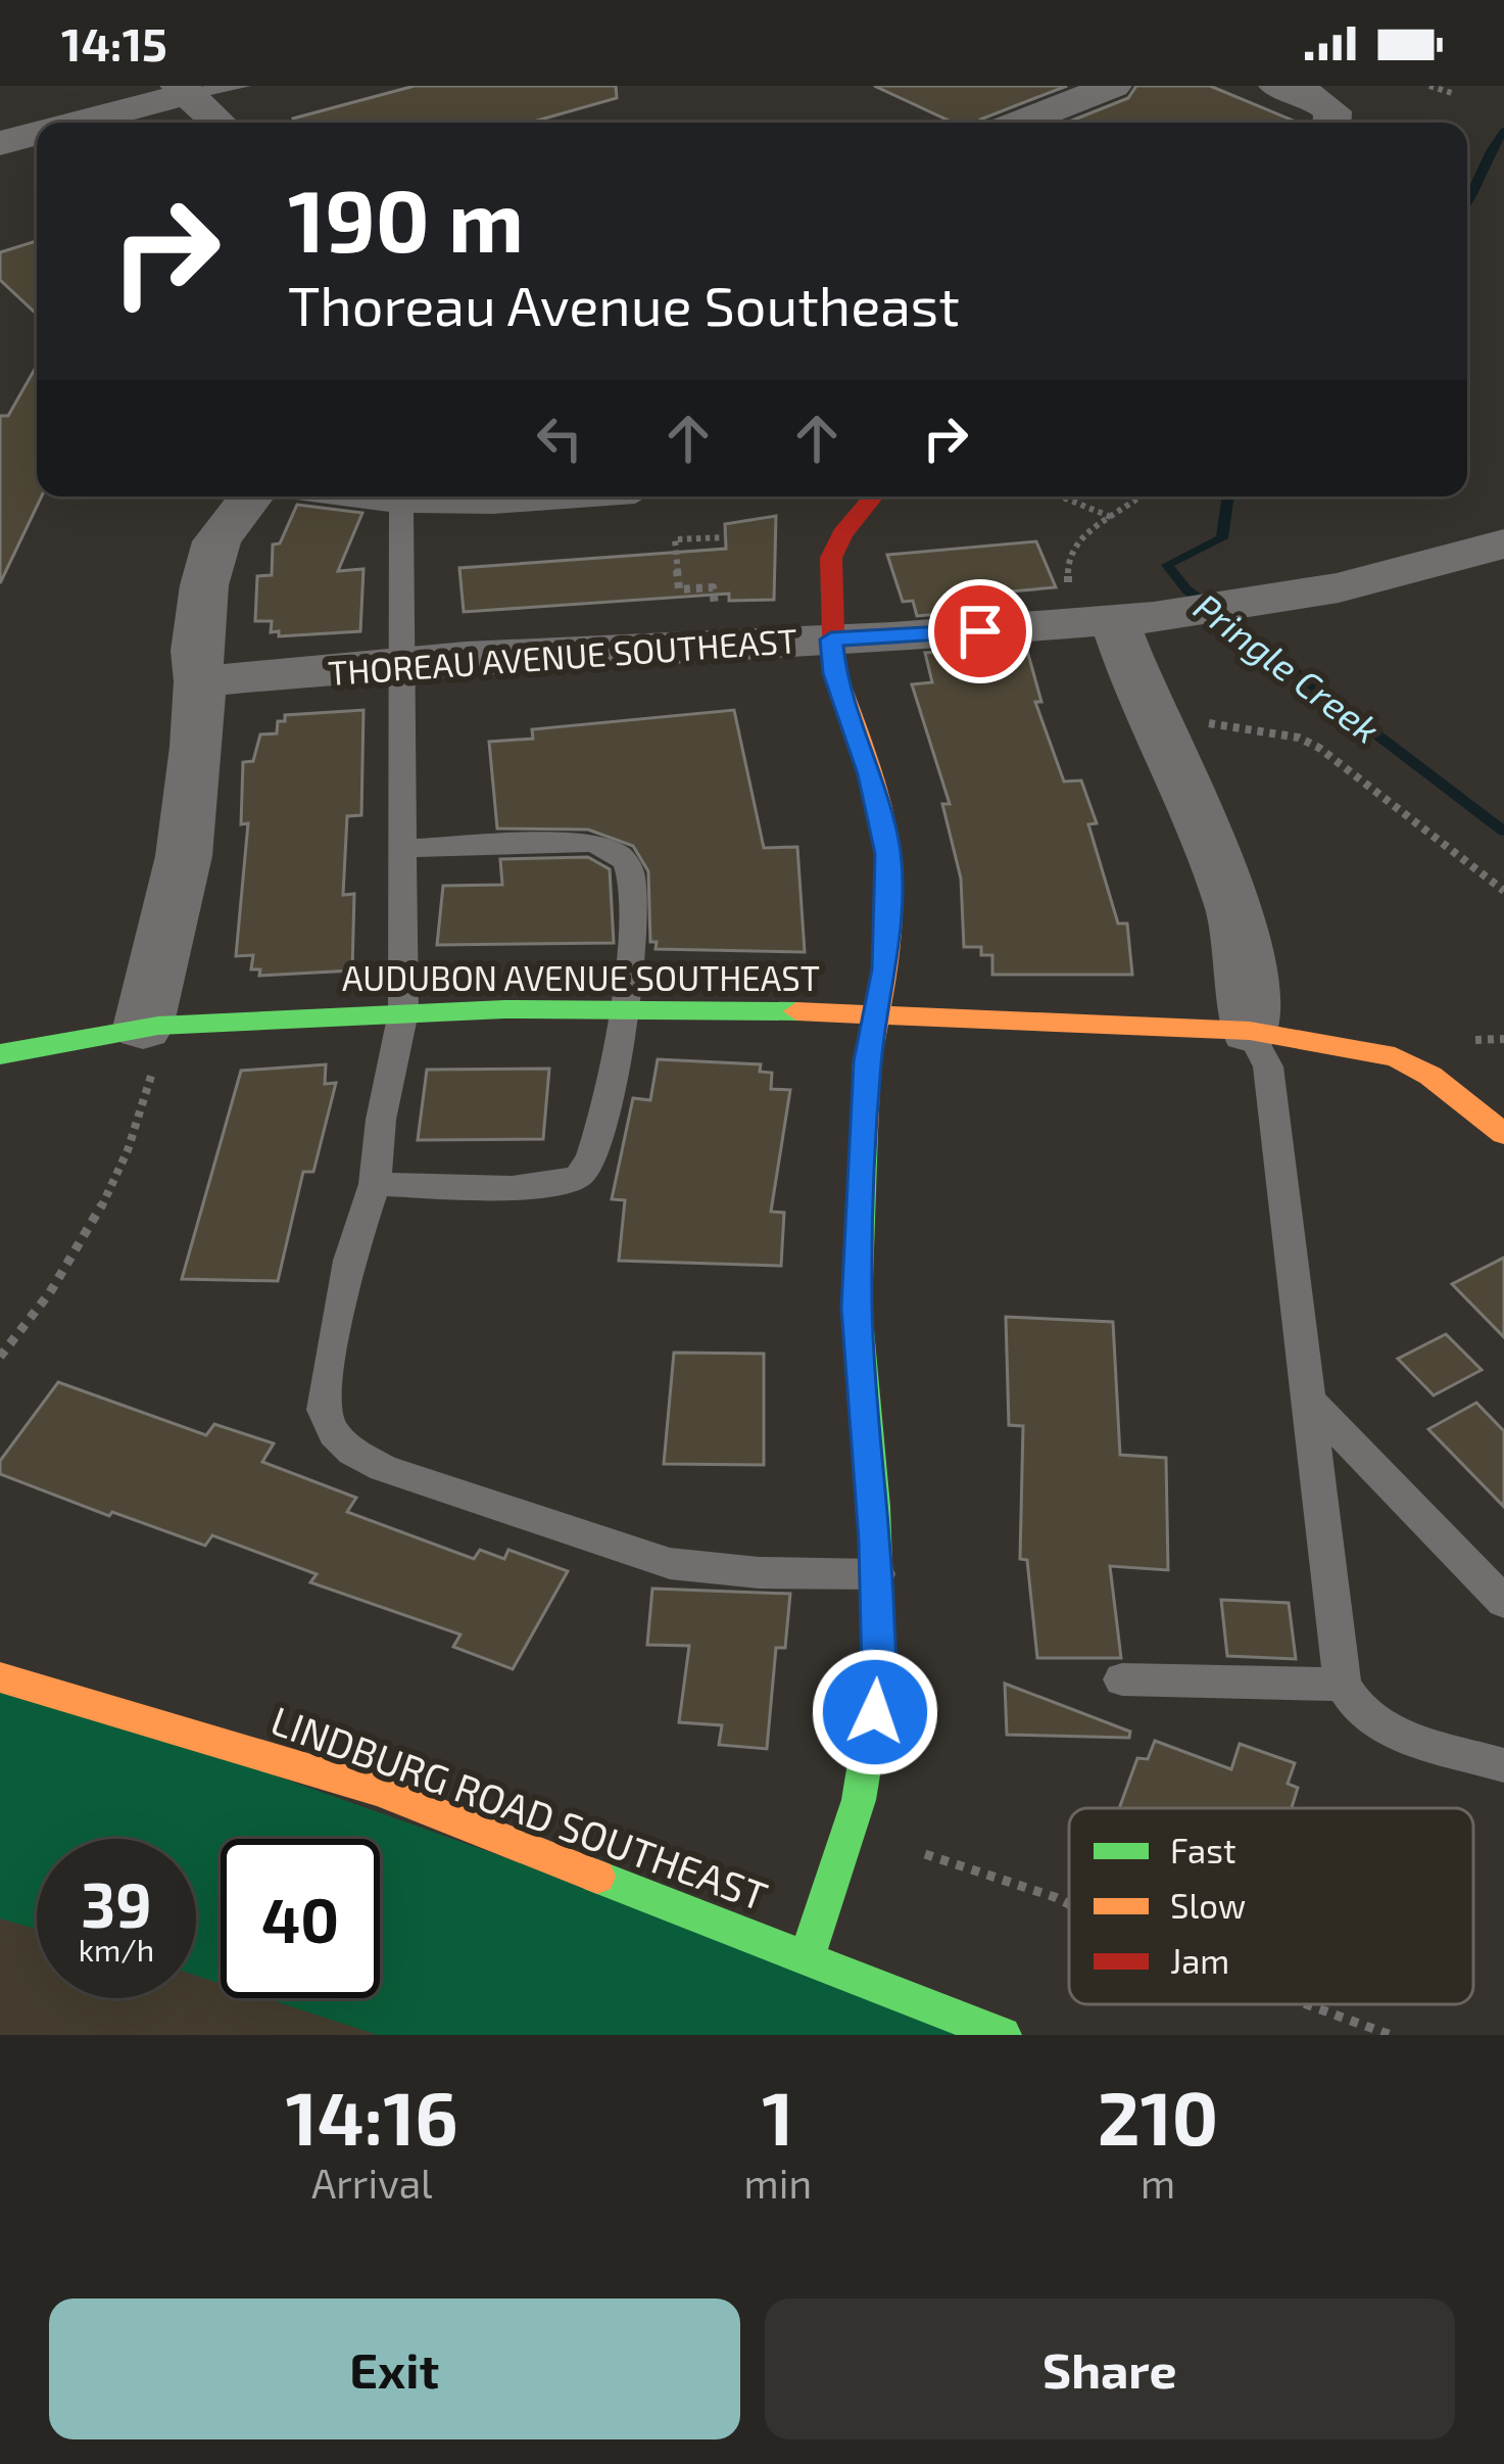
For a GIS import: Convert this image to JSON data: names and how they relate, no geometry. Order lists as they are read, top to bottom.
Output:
{
  "streets": {
    "street": ["THOREAU AVENUE SOUTHEAST", "AUDUBON AVENUE SOUTHEAST", "LINDBURG ROAD SOUTHEAST"]
  },
  "water": ["Pringle Creek"],
  "legend": ["Fast", "Slow", "Jam"],
  "page": {
    "status": "14:15",
    "turn": ["190 m", "Thoreau Avenue Southeast"],
    "speed": "39 km/h",
    "limit": "40",
    "eta": [
      "14:16",
      "Arrival",
      "1",
      "min",
      "210",
      "m"
    ],
    "buttons": ["Exit", "Share"]
  }
}
